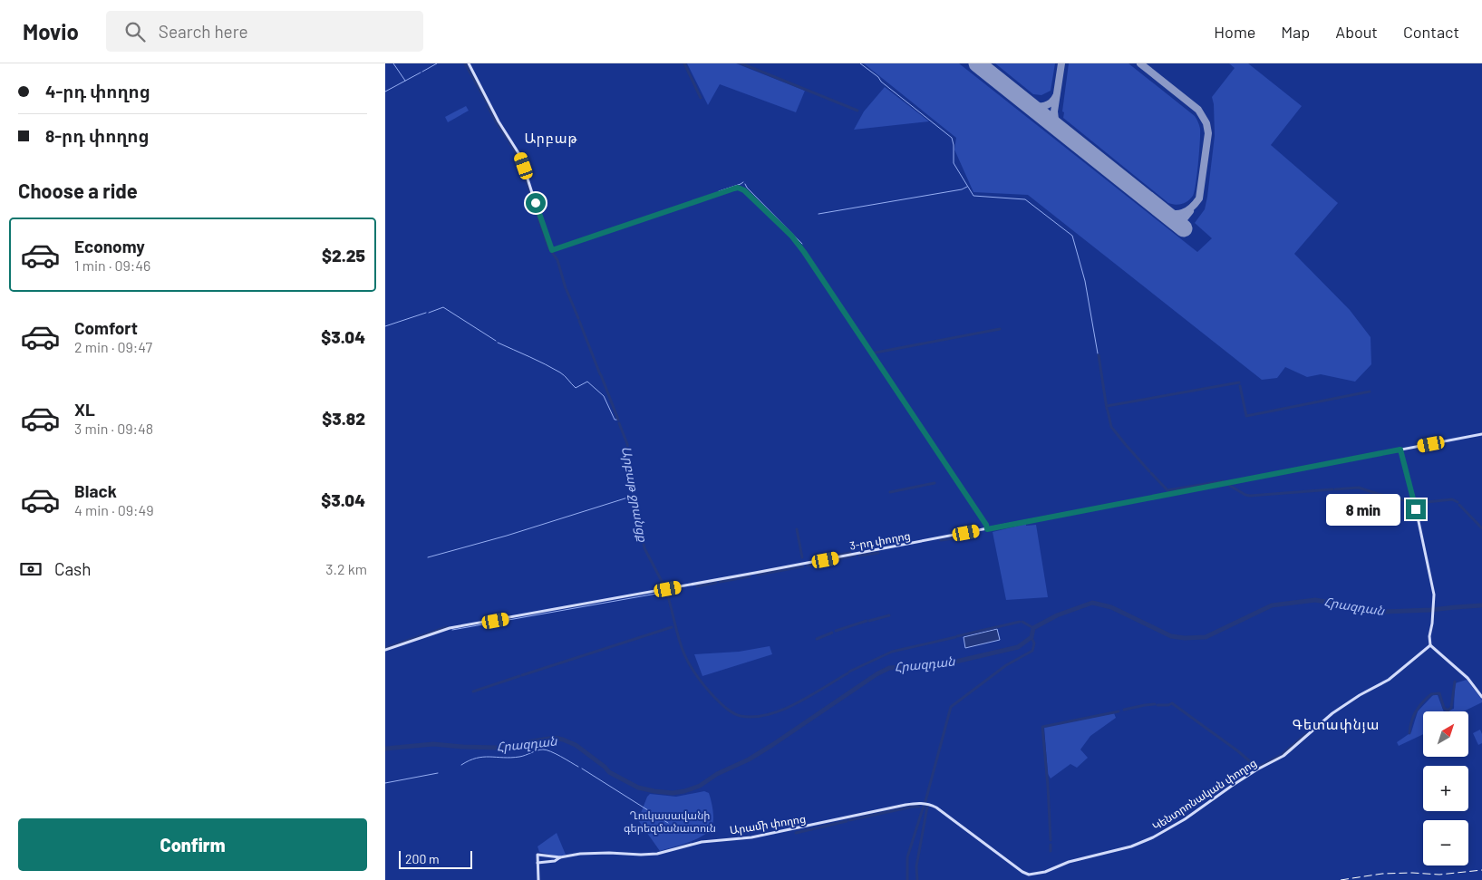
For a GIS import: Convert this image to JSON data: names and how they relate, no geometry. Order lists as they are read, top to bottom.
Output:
{
  "streets": {
    "main road": ["3-րդ փողոց", "Կենտրոնական փողոց", "Արամի փողոց"]
  },
  "crossings": [
    ["Կենտրոնական փողոց", "Արամի փողոց"]
  ],
  "districts": ["Արբաթ", "Գետափնյա"],
  "water": ["Արբաթ ջրանցք", "Հրազդան"],
  "parks": ["Ղուկասավանի գերեզմանատուն"],
  "scale_bar": "200 m",
  "north": "top right",
  "page": {
    "header": "Movio",
    "search": "Search here",
    "nav": [
      "Home",
      "Map",
      "About",
      "Contact"
    ],
    "banner": ["4-րդ փողոց", "8-րդ փողոց"],
    "heading": "Choose a ride",
    "list": [
      {
        "name": "Economy",
        "note": "1 min · 09:46",
        "value": "$2.25"
      },
      {
        "name": "Comfort",
        "note": "2 min · 09:47",
        "value": "$3.04"
      },
      {
        "name": "XL",
        "note": "3 min · 09:48",
        "value": "$3.82"
      },
      {
        "name": "Black",
        "note": "4 min · 09:49",
        "value": "$3.04"
      }
    ],
    "bubble": "8 min",
    "pay": ["Cash", "3.2 km"],
    "map_buttons": ["+", "−"],
    "buttons": "Confirm",
    "scale": "200 m"
  }
}
